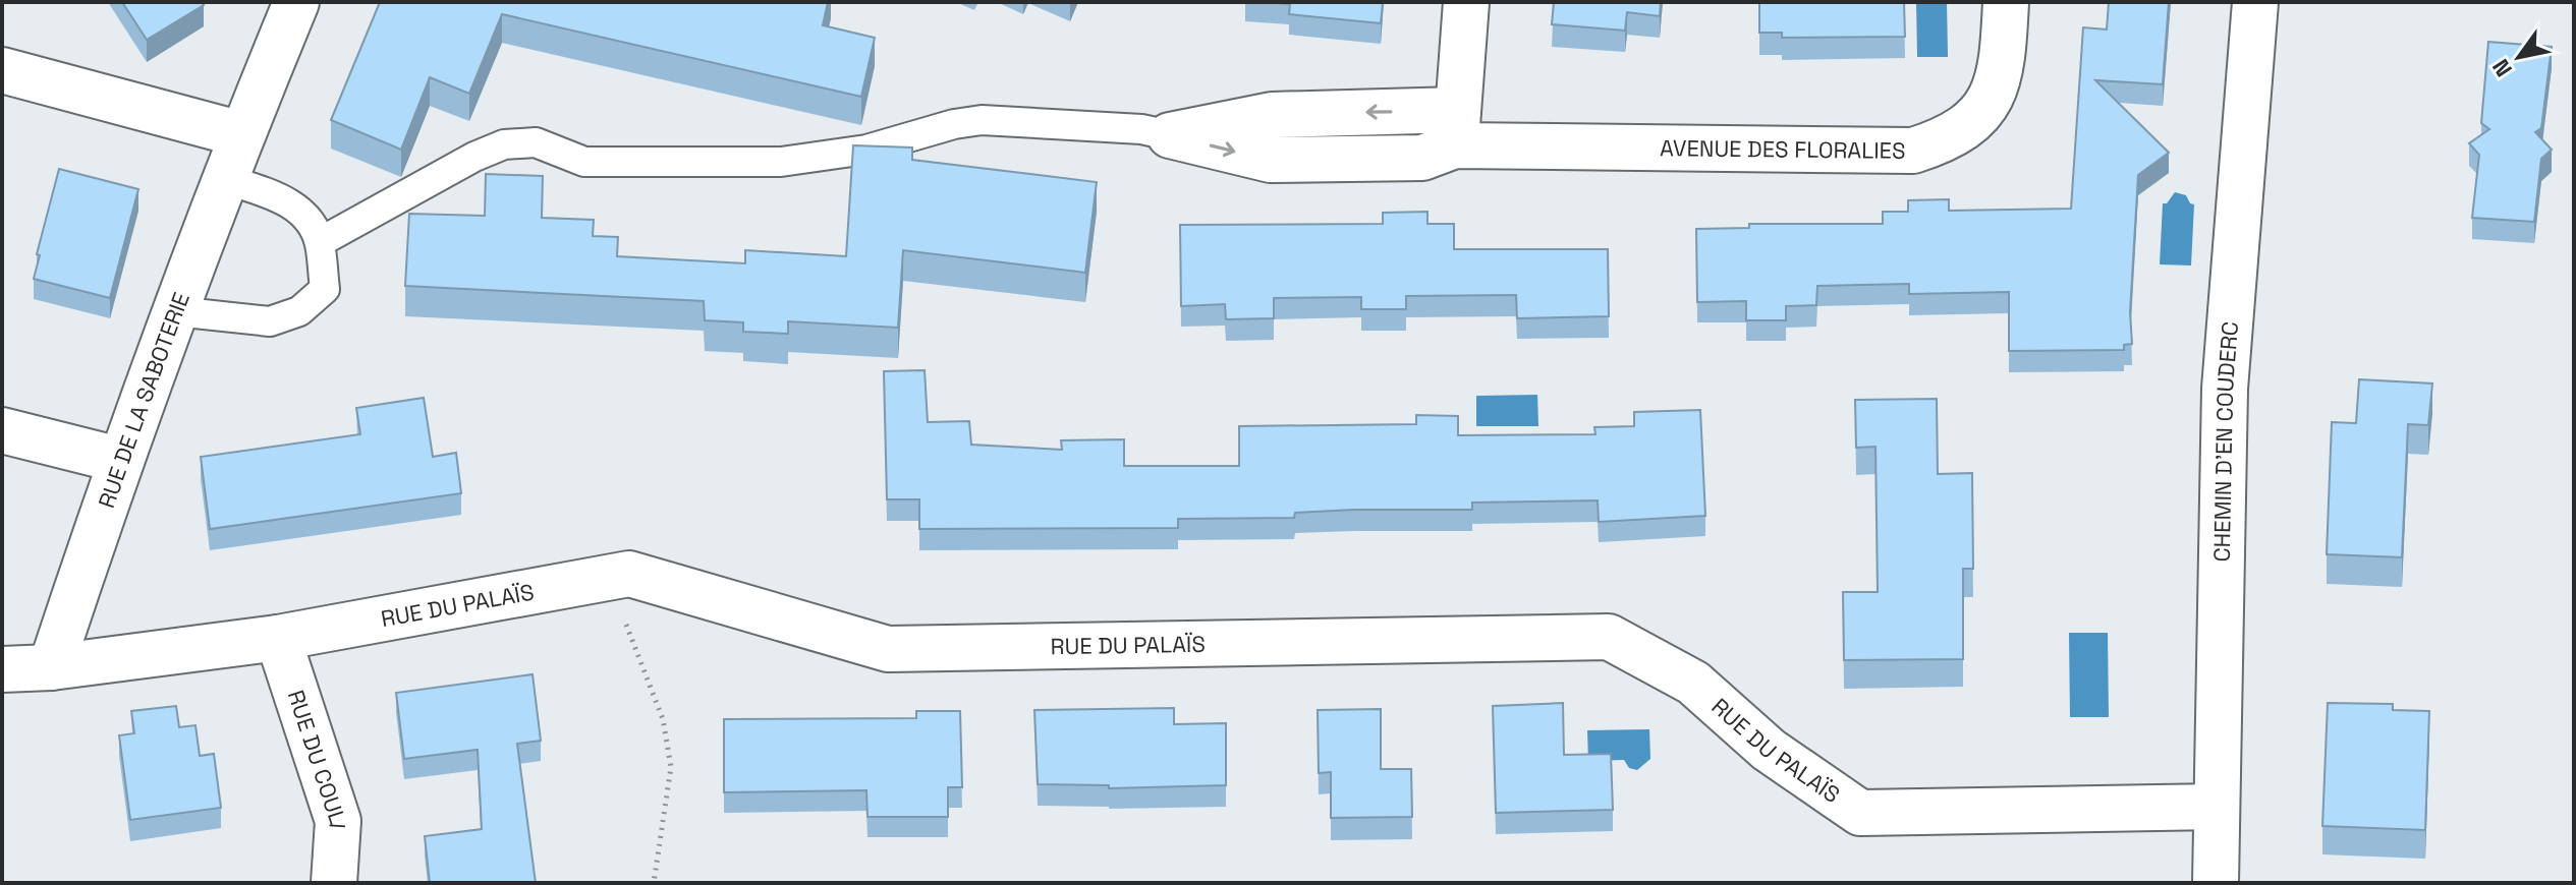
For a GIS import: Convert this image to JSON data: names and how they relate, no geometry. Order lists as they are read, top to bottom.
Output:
{
  "streets": {
    "street": [
      "AVENUE DES FLORALIES",
      "RUE DE LA SABOTERIE",
      "CHEMIN D'EN COUDERC",
      "RUE DU PALAÏS",
      "RUE DU COULI"
    ]
  },
  "crossings": [
    ["RUE DE LA SABOTERIE", "RUE DU PALAÏS"],
    ["CHEMIN D'EN COUDERC", "RUE DU PALAÏS"],
    ["RUE DU PALAÏS", "RUE DU COULI"]
  ],
  "north": "bottom left"
}
